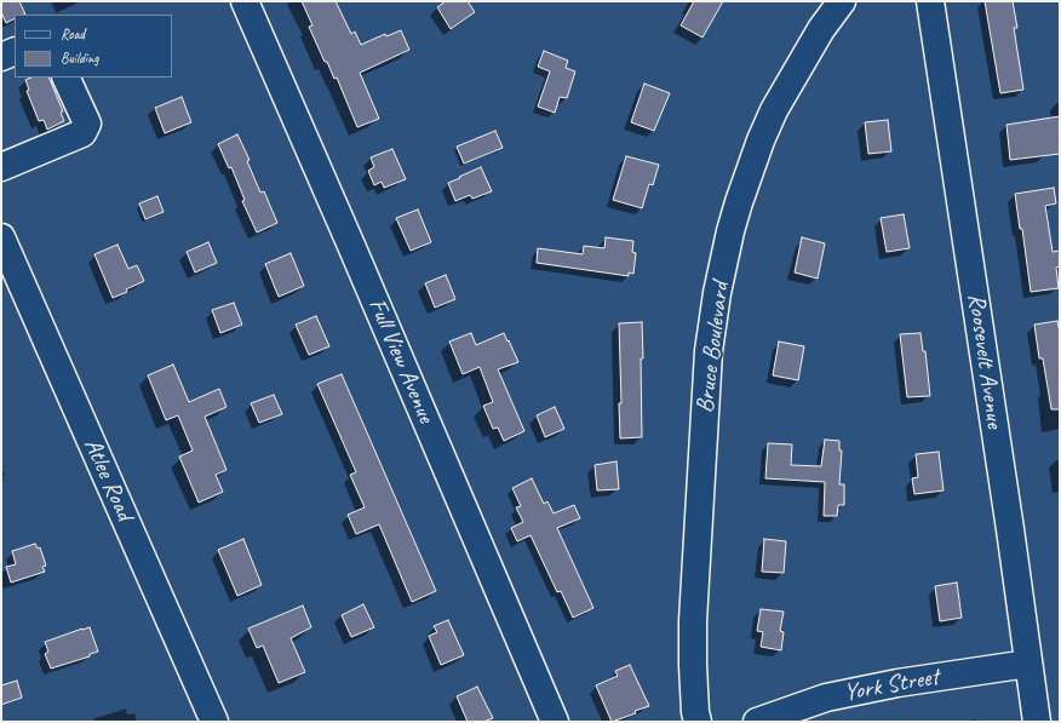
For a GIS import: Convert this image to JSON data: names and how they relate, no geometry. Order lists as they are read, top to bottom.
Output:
{
  "streets": {
    "street": [
      "Bruce Boulevard",
      "Full View Avenue",
      "Roosevelt Avenue",
      "Atlee Road",
      "York Street"
    ]
  },
  "crossings": [
    ["Roosevelt Avenue", "York Street"]
  ],
  "legend": ["Road", "Building"]
}
